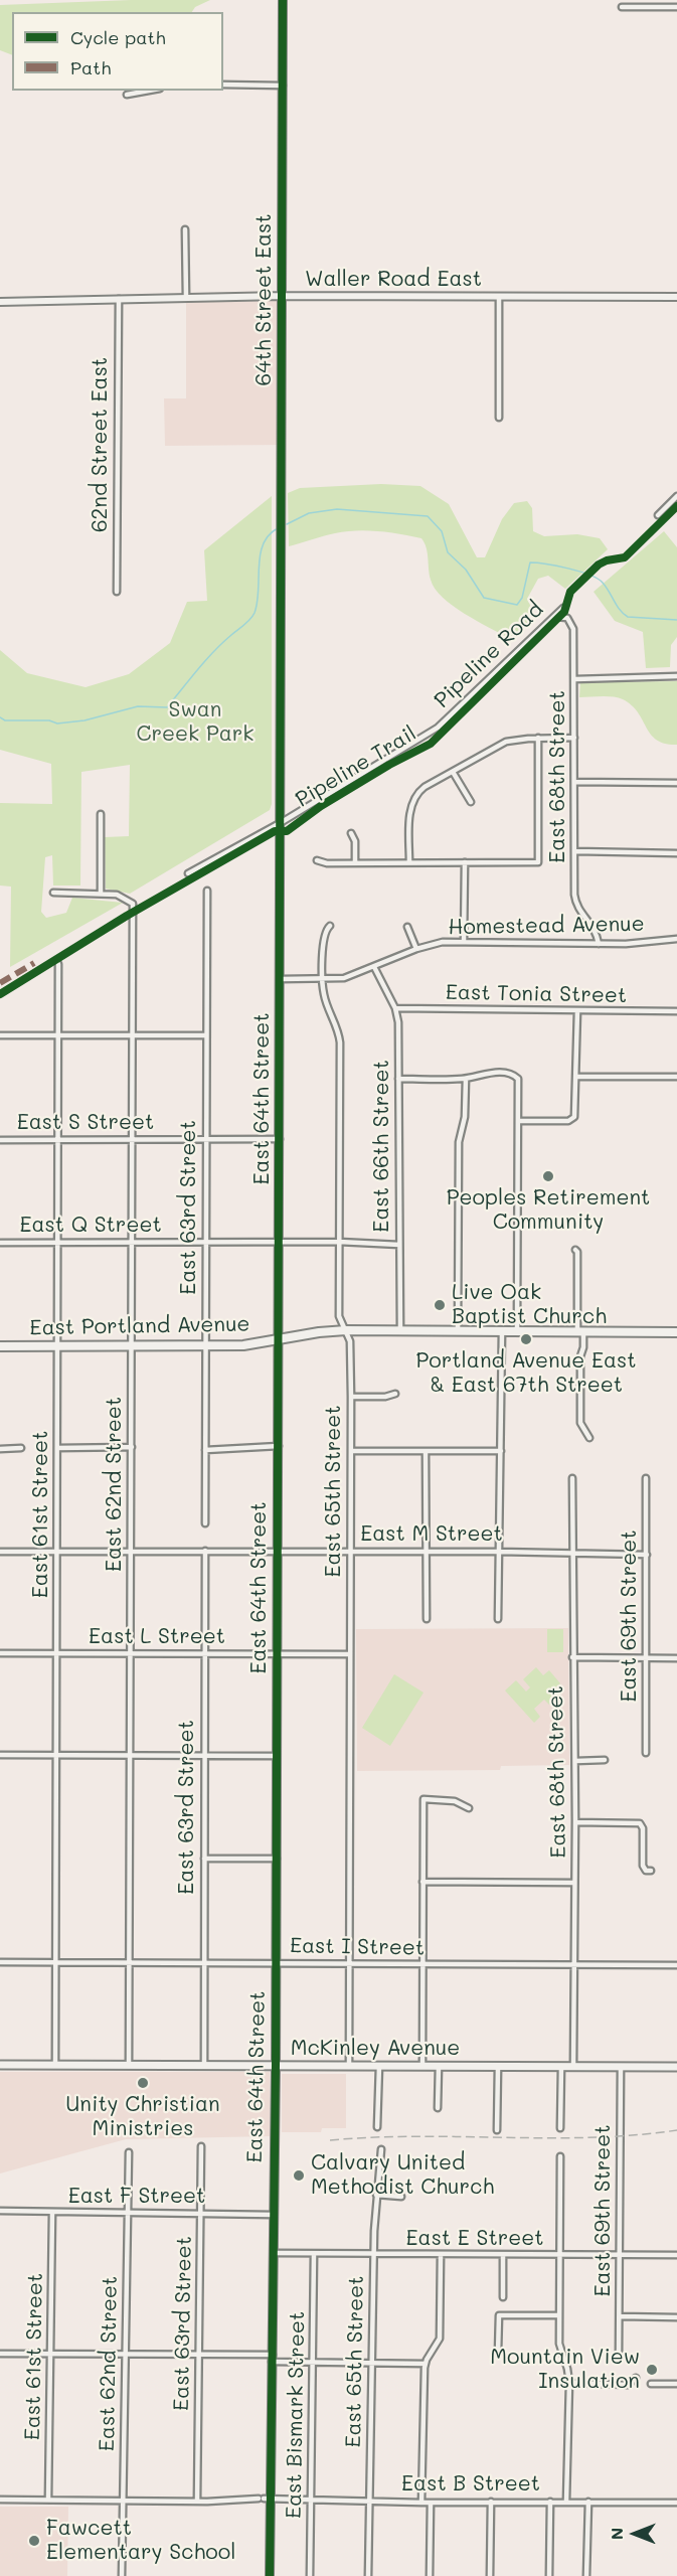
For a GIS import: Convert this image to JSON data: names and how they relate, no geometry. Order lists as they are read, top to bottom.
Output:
{
  "streets": {
    "main road": ["East Portland Avenue", "McKinley Avenue"],
    "street": [
      "Waller Road East",
      "64th Street East",
      "62nd Street East",
      "Pipeline Road",
      "East 68th Street",
      "Homestead Avenue",
      "East Tonia Street",
      "East 64th Street",
      "East S Street",
      "East 66th Street",
      "East 63rd Street",
      "East Q Street",
      "East 62nd Street",
      "East 65th Street",
      "East 61st Street",
      "East M Street",
      "East 69th Street",
      "East L Street",
      "East I Street",
      "East F Street",
      "East E Street",
      "East Bismark Street",
      "East B Street"
    ],
    "cycle path": ["Pipeline Trail"]
  },
  "crossings": [
    ["Waller Road East", "64th Street East"],
    ["Waller Road East", "62nd Street East"],
    ["64th Street East", "East 64th Street"],
    ["Pipeline Road", "East 68th Street"],
    ["Pipeline Road", "East 64th Street"],
    ["East 68th Street", "Homestead Avenue"],
    ["East 68th Street", "East M Street"],
    ["East 68th Street", "East I Street"],
    ["East 68th Street", "McKinley Avenue"],
    ["Homestead Avenue", "East 64th Street"],
    ["Homestead Avenue", "East 66th Street"],
    ["Homestead Avenue", "East 65th Street"],
    ["East Tonia Street", "East 66th Street"],
    ["East 64th Street", "East S Street"],
    ["East 64th Street", "East Q Street"],
    ["East 64th Street", "East Portland Avenue"],
    ["East 64th Street", "East M Street"],
    ["East 64th Street", "East L Street"],
    ["East 64th Street", "East I Street"],
    ["East 64th Street", "McKinley Avenue"],
    ["East 64th Street", "East F Street"],
    ["East 64th Street", "East E Street"],
    ["East 64th Street", "East B Street"],
    ["East S Street", "East 63rd Street"],
    ["East S Street", "East 62nd Street"],
    ["East S Street", "East 61st Street"],
    ["East 66th Street", "East Q Street"],
    ["East 66th Street", "East Portland Avenue"],
    ["East 63rd Street", "East Q Street"],
    ["East 63rd Street", "East Portland Avenue"],
    ["East 63rd Street", "East M Street"],
    ["East 63rd Street", "East L Street"],
    ["East 63rd Street", "East I Street"],
    ["East 63rd Street", "McKinley Avenue"],
    ["East 63rd Street", "East F Street"],
    ["East 63rd Street", "East B Street"],
    ["East Q Street", "East 62nd Street"],
    ["East Q Street", "East 65th Street"],
    ["East Q Street", "East 61st Street"],
    ["East Portland Avenue", "East 62nd Street"],
    ["East Portland Avenue", "East 65th Street"],
    ["East Portland Avenue", "East 61st Street"],
    ["East 62nd Street", "East M Street"],
    ["East 62nd Street", "East L Street"],
    ["East 62nd Street", "East I Street"],
    ["East 62nd Street", "McKinley Avenue"],
    ["East 62nd Street", "East F Street"],
    ["East 62nd Street", "East B Street"],
    ["East 65th Street", "East M Street"],
    ["East 65th Street", "East L Street"],
    ["East 65th Street", "East I Street"],
    ["East 65th Street", "McKinley Avenue"],
    ["East 65th Street", "East E Street"],
    ["East 65th Street", "East B Street"],
    ["East 61st Street", "East M Street"],
    ["East 61st Street", "East L Street"],
    ["East 61st Street", "East I Street"],
    ["East 61st Street", "McKinley Avenue"],
    ["East 61st Street", "East F Street"],
    ["East 61st Street", "East B Street"],
    ["East M Street", "East 69th Street"],
    ["East 69th Street", "McKinley Avenue"],
    ["East 69th Street", "East E Street"],
    ["East E Street", "East Bismark Street"],
    ["East Bismark Street", "East B Street"]
  ],
  "parks": ["Swan Creek Park"],
  "places": [
    "Peoples Retirement Community",
    "Live Oak Baptist Church",
    "Portland Avenue East & East 67th Street",
    "Unity Christian Ministries",
    "Calvary United Methodist Church",
    "Mountain View Insulation",
    "Fawcett Elementary School"
  ],
  "legend": ["Cycle path", "Path"],
  "north": "left"
}
